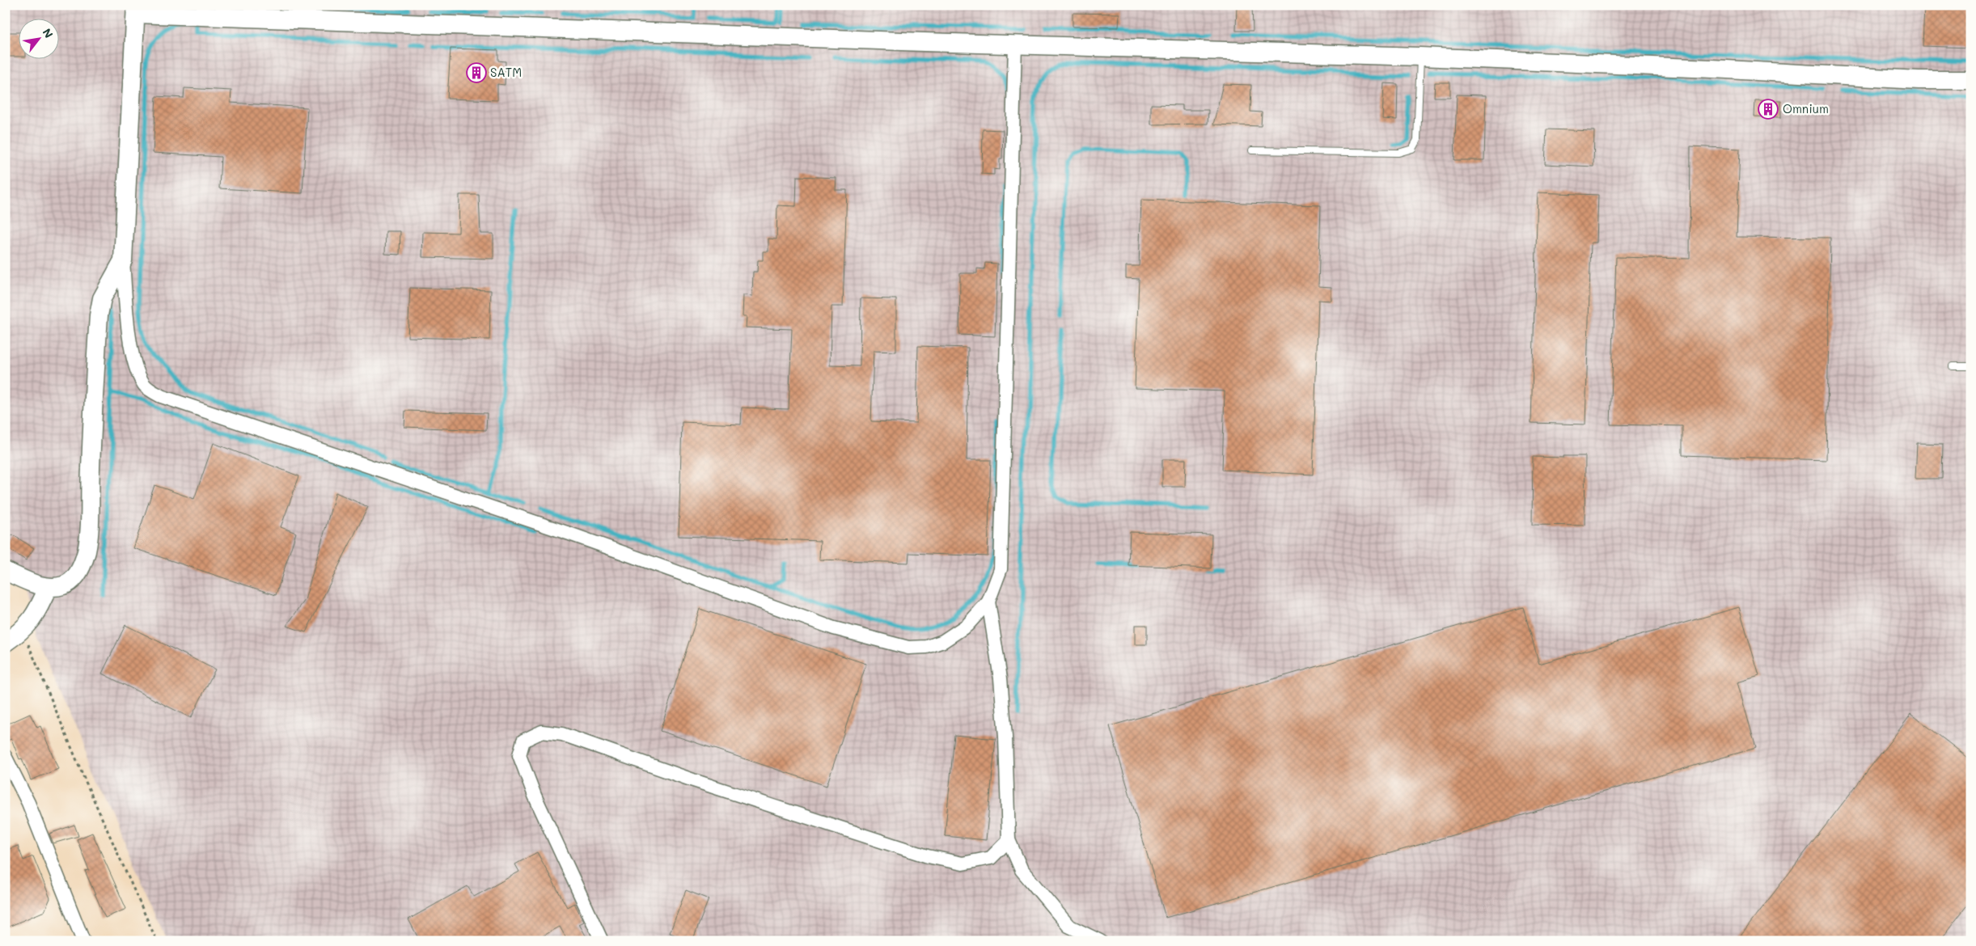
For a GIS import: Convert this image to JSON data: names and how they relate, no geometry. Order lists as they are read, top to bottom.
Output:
{
  "places": {
    "building": ["SATM", "Omnium"]
  },
  "north": "top right"
}
